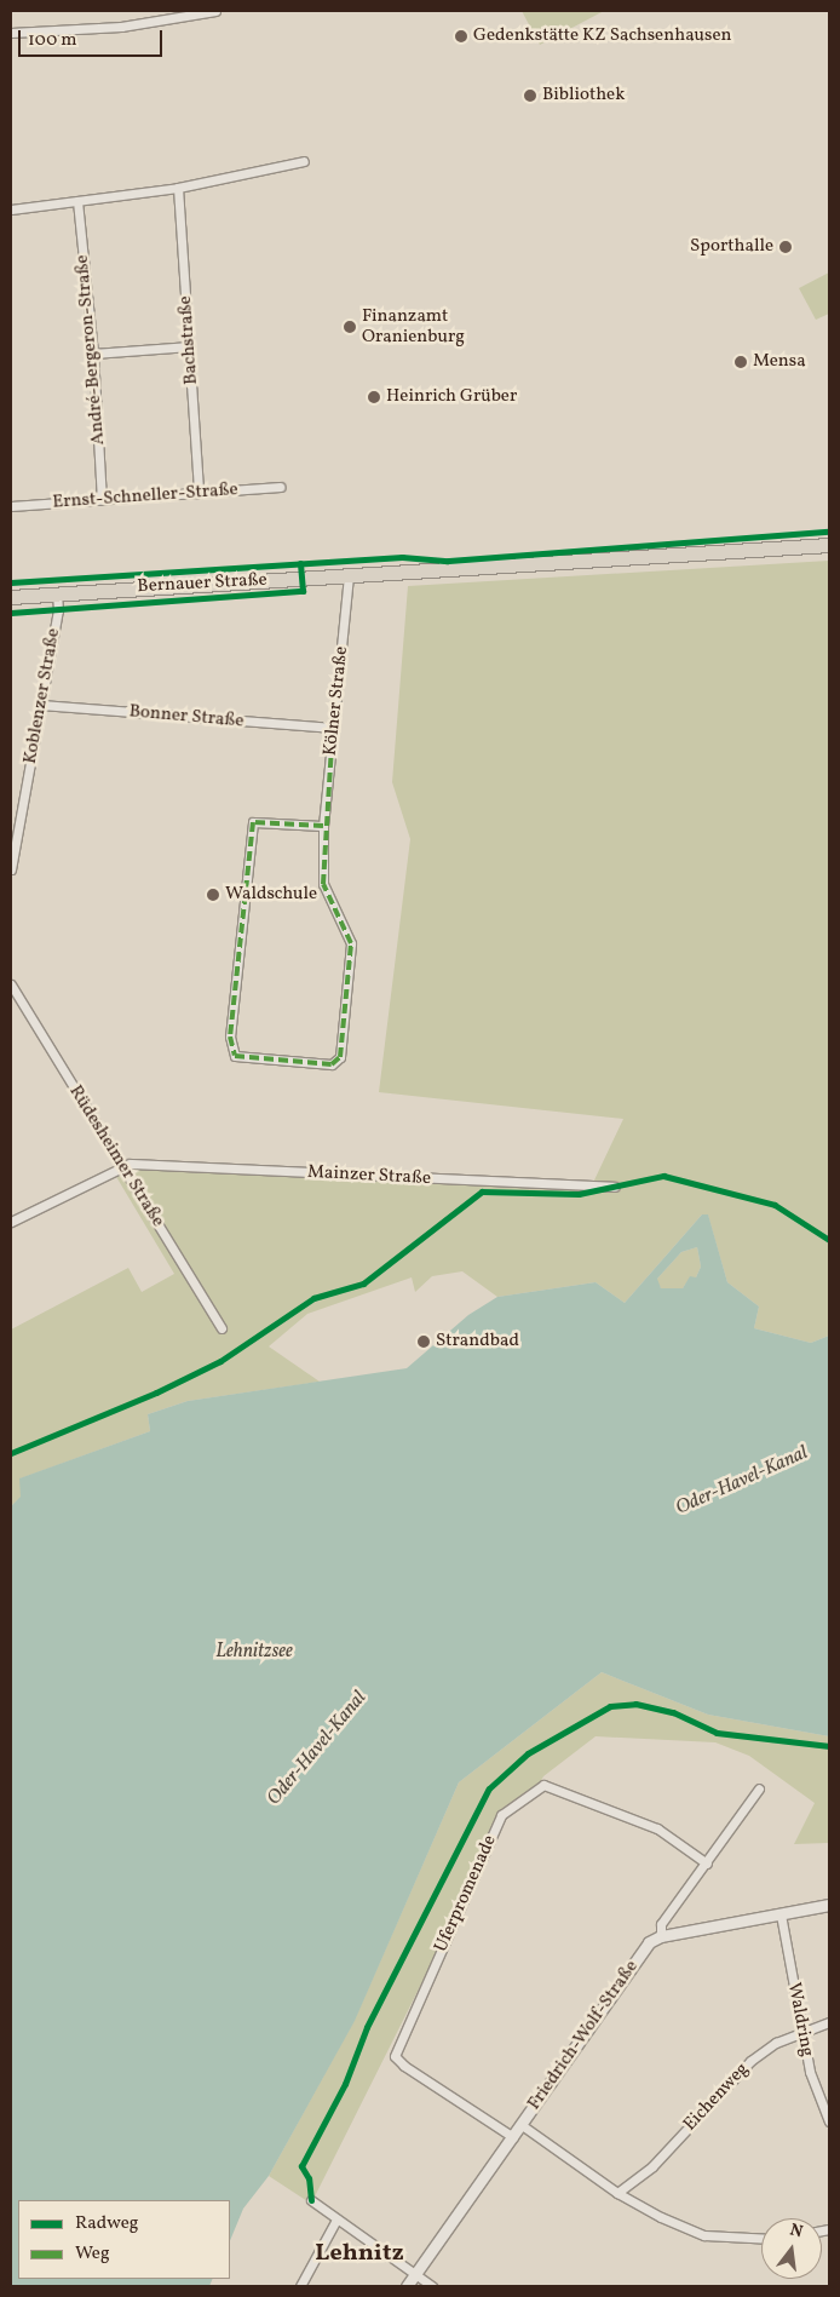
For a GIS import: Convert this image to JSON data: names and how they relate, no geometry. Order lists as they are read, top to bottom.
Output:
{
  "streets": {
    "main road": ["Bernauer Straße"],
    "street": [
      "Bachstraße",
      "André-Bergeron-Straße",
      "Ernst-Schneller-Straße",
      "Koblenzer Straße",
      "Kölner Straße",
      "Bonner Straße",
      "Rüdesheimer Straße",
      "Mainzer Straße",
      "Uferpromenade",
      "Waldring",
      "Friedrich-Wolf-Straße",
      "Eichenweg"
    ]
  },
  "crossings": [
    ["Bachstraße", "Ernst-Schneller-Straße"],
    ["André-Bergeron-Straße", "Ernst-Schneller-Straße"],
    ["Bernauer Straße", "Koblenzer Straße"],
    ["Bernauer Straße", "Kölner Straße"],
    ["Koblenzer Straße", "Bonner Straße"],
    ["Kölner Straße", "Bonner Straße"],
    ["Rüdesheimer Straße", "Mainzer Straße"],
    ["Uferpromenade", "Friedrich-Wolf-Straße"],
    ["Waldring", "Eichenweg"]
  ],
  "districts": ["Lehnitz"],
  "water": ["Oder-Havel-Kanal", "Lehnitzsee"],
  "places": [
    "Gedenkstätte KZ Sachsenhausen",
    "Bibliothek",
    "Sporthalle",
    "Finanzamt Oranienburg",
    "Mensa",
    "Heinrich Grüber",
    "Waldschule",
    "Strandbad"
  ],
  "legend": ["Radweg", "Weg"],
  "scale_bar": "100 m",
  "north": "top"
}
